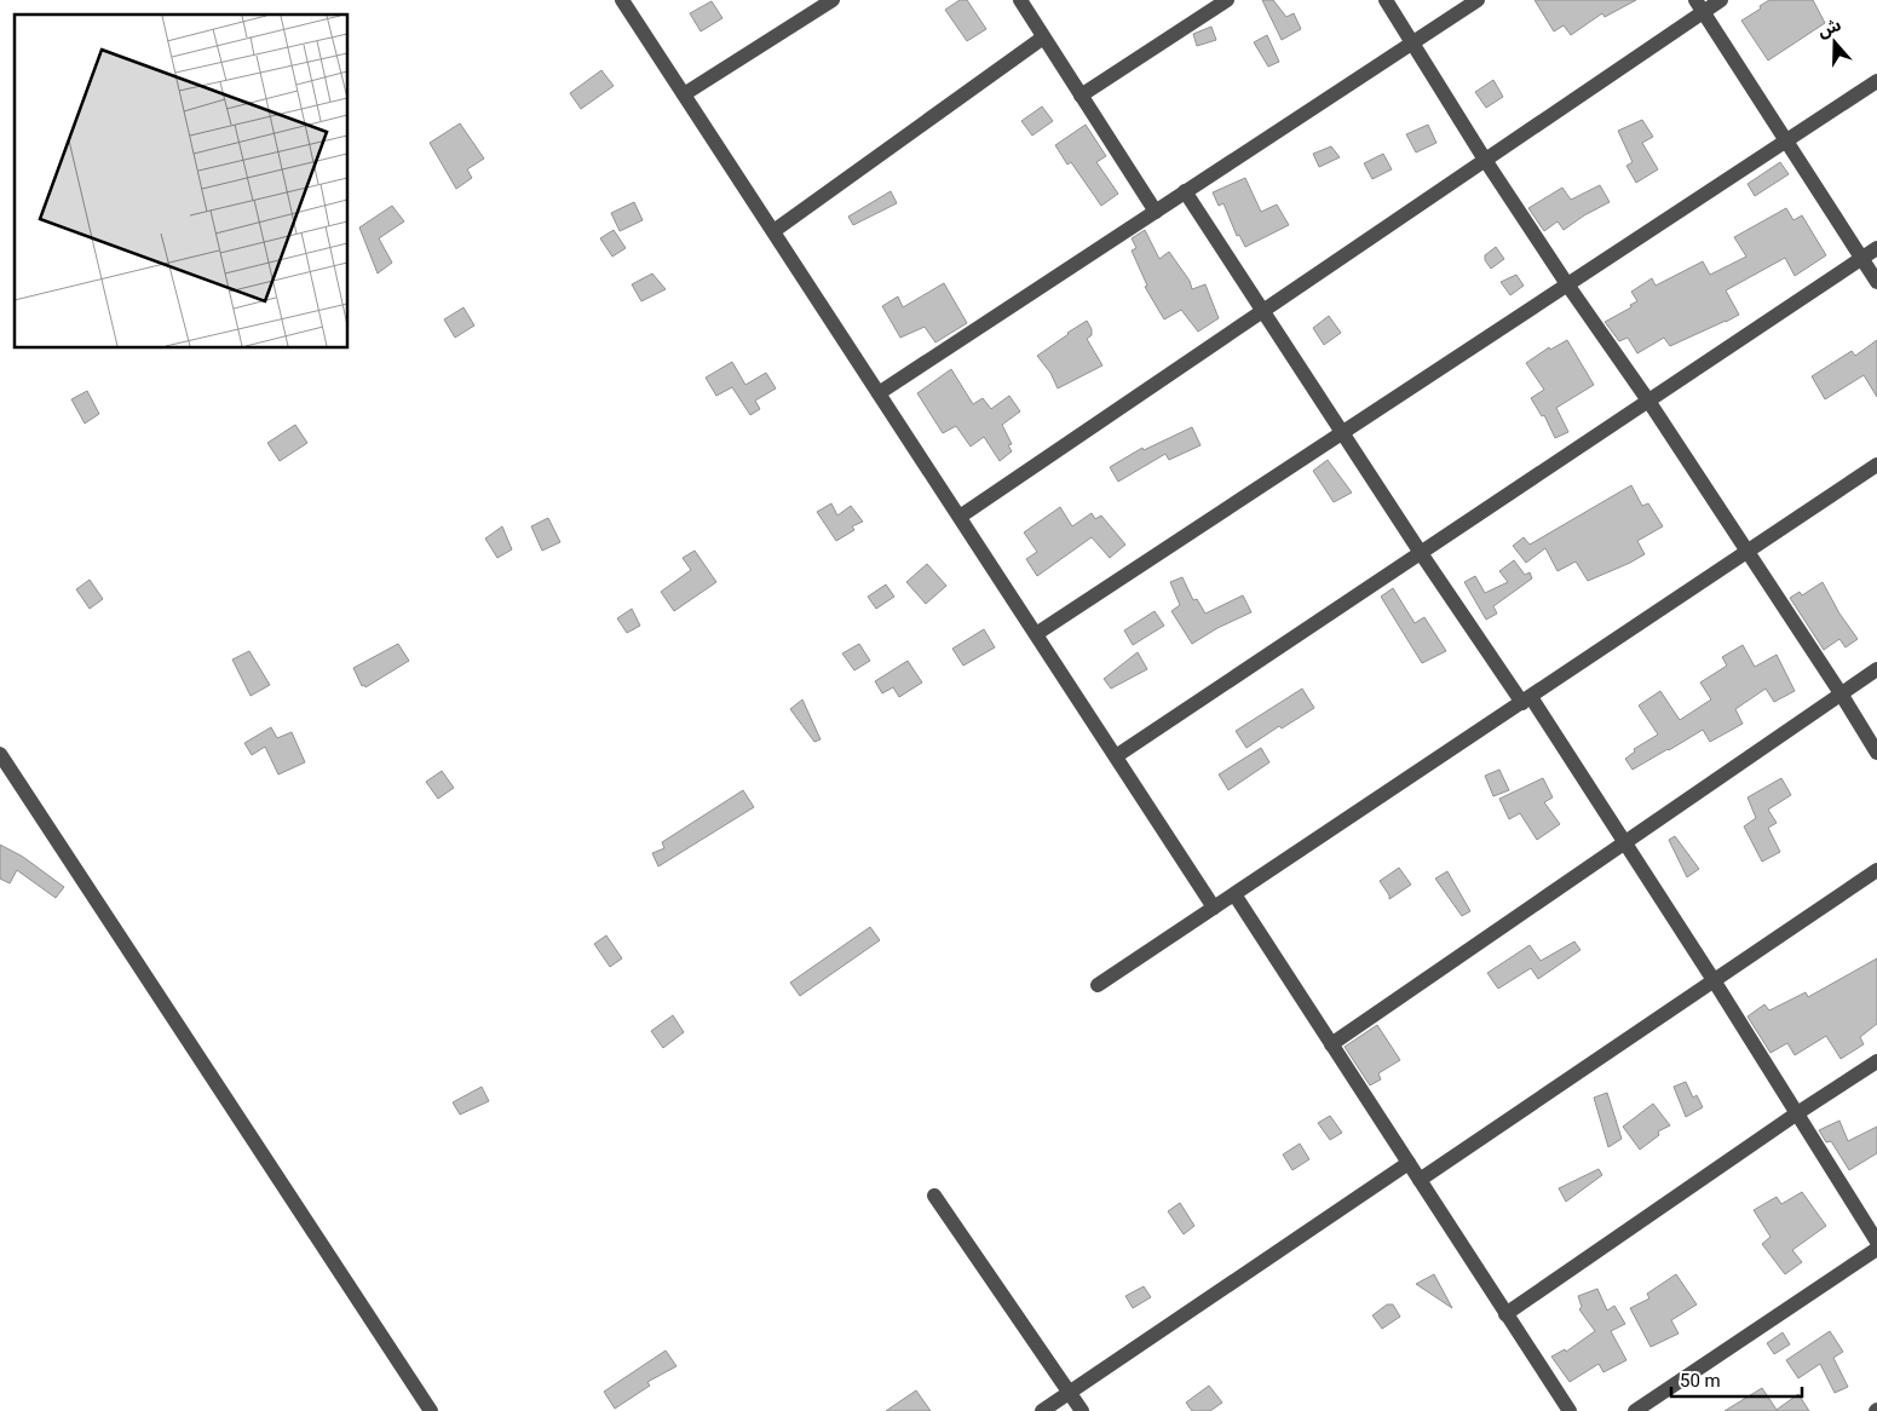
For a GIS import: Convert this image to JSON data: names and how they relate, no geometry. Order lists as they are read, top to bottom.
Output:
{
  "scale_bar": "50 m",
  "north": "top"
}
